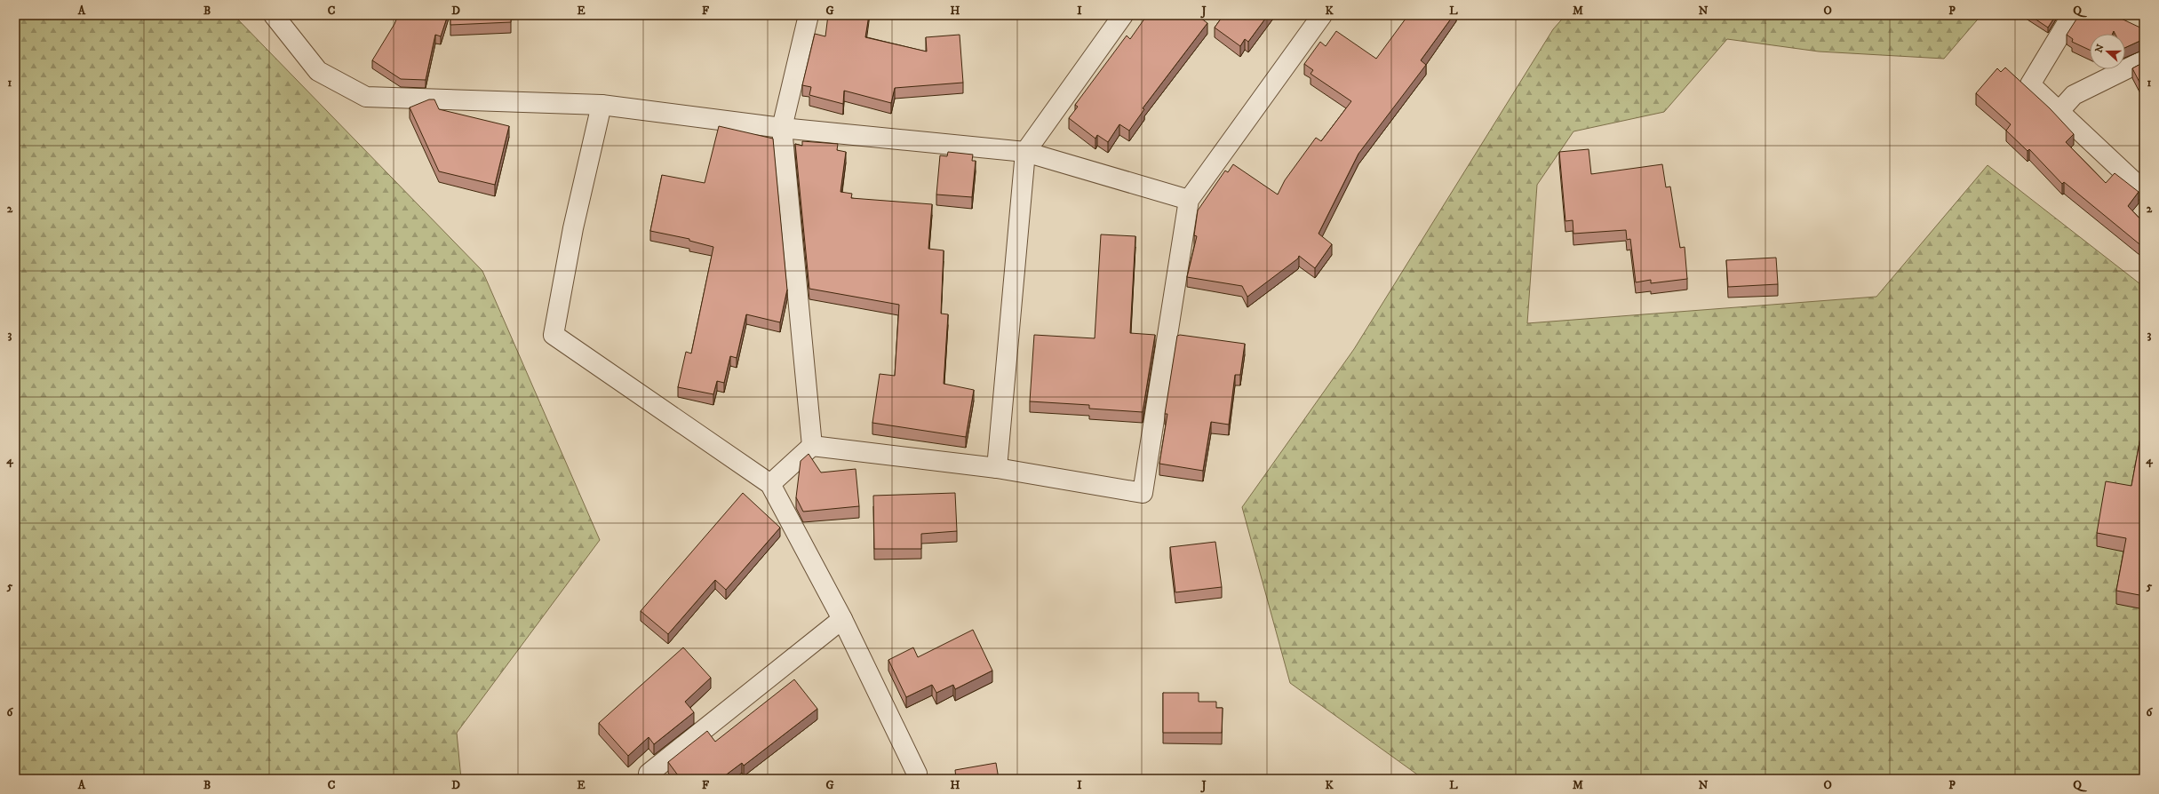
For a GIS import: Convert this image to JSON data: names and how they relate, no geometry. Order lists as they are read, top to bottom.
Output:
{
  "north": "left",
  "grid": {
    "columns": [
      "A",
      "B",
      "C",
      "D",
      "E",
      "F",
      "G",
      "H",
      "I",
      "J",
      "K",
      "L",
      "M",
      "N",
      "O",
      "P",
      "Q"
    ],
    "rows": [
      "1",
      "2",
      "3",
      "4",
      "5",
      "6"
    ]
  }
}
